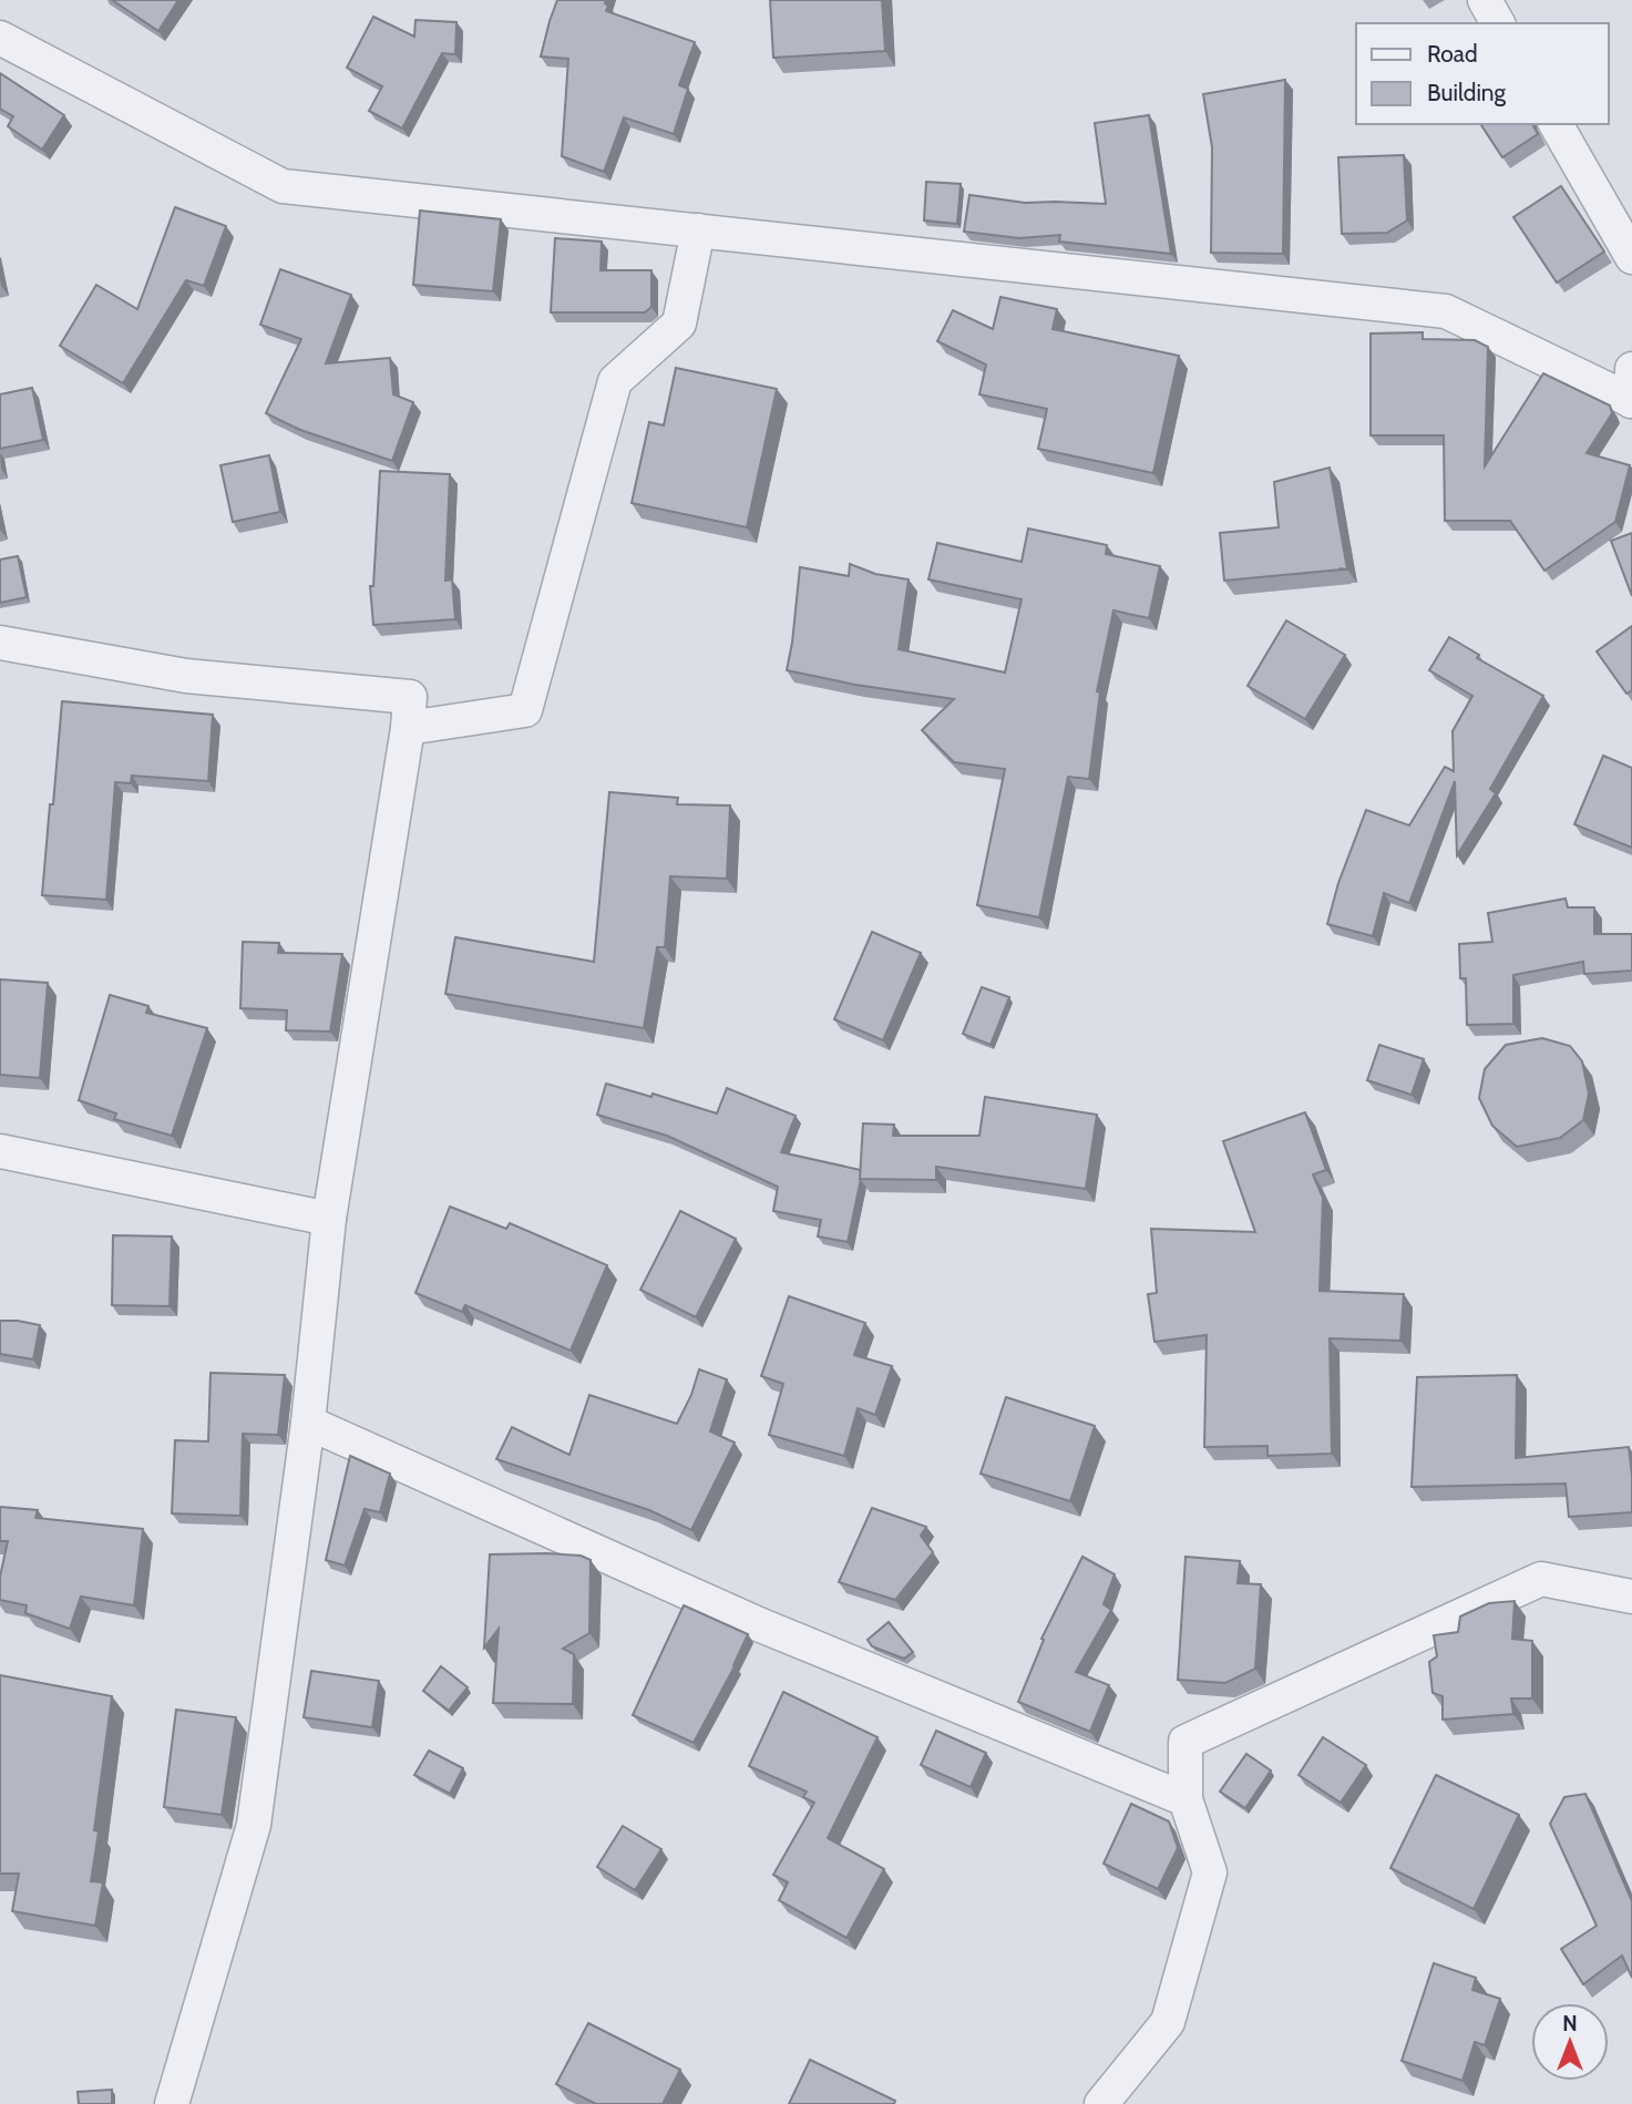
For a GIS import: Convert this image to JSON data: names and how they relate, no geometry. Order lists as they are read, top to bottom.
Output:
{
  "legend": ["Road", "Building"],
  "north": "top"
}
